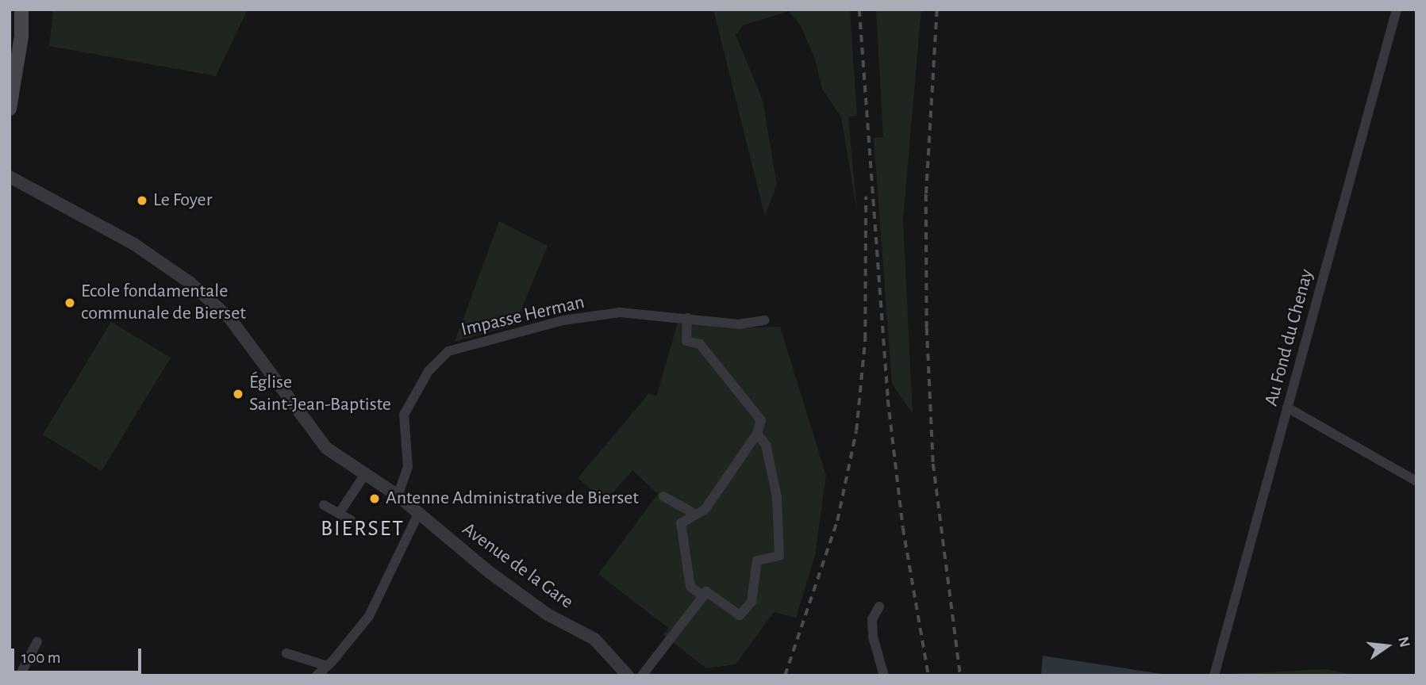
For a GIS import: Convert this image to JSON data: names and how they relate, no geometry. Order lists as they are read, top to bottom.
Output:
{
  "streets": {
    "street": ["Impasse Herman", "Au Fond du Chenay", "Avenue de la Gare"]
  },
  "crossings": [
    ["Impasse Herman", "Avenue de la Gare"]
  ],
  "districts": ["BIERSET"],
  "places": [
    "Le Foyer",
    "Ecole fondamentale communale de Bierset",
    "Église Saint-Jean-Baptiste",
    "Antenne Administrative de Bierset"
  ],
  "scale_bar": "100 m",
  "north": "right"
}
